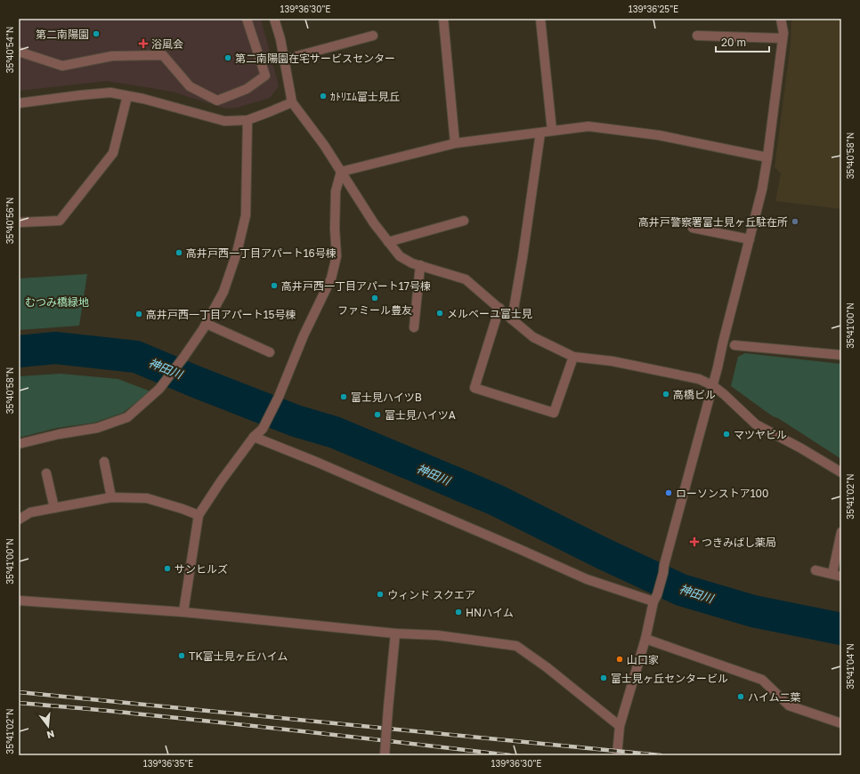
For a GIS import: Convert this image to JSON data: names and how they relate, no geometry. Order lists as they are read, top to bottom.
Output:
{
  "water": ["神田川"],
  "parks": ["むつみ橋緑地"],
  "places": {
    "other": [
      "第二南陽園",
      "第二南陽園在宅サービスセンター",
      "ｶﾄﾘｴﾑ富士見丘",
      "高井戸警察署富士見ヶ丘駐在所",
      "高井戸西一丁目アパート16号棟",
      "高井戸西一丁目アパート17号棟",
      "ファミール豊友",
      "メルベーユ富士見",
      "高井戸西一丁目アパート15号棟",
      "高橋ビル",
      "富士見ハイツB",
      "富士見ハイツA",
      "マツヤビル",
      "ローソンストア100",
      "サンヒルズ",
      "ウィンド スクエア",
      "HNハイム",
      "TK富士見ヶ丘ハイム",
      "山口家",
      "富士見ヶ丘センタービル",
      "ハイム二葉"
    ],
    "health": ["浴風会", "つきみばし薬局"]
  },
  "scale_bar": "20 m",
  "north": "bottom",
  "coordinates": [
    "139°36'30\"E",
    "139°36'25\"E",
    "35°40'54\"N",
    "35°40'58\"N",
    "35°40'56\"N",
    "35°41'00\"N",
    "35°41'02\"N",
    "35°41'04\"N",
    "139°36'35\"E"
  ]
}
